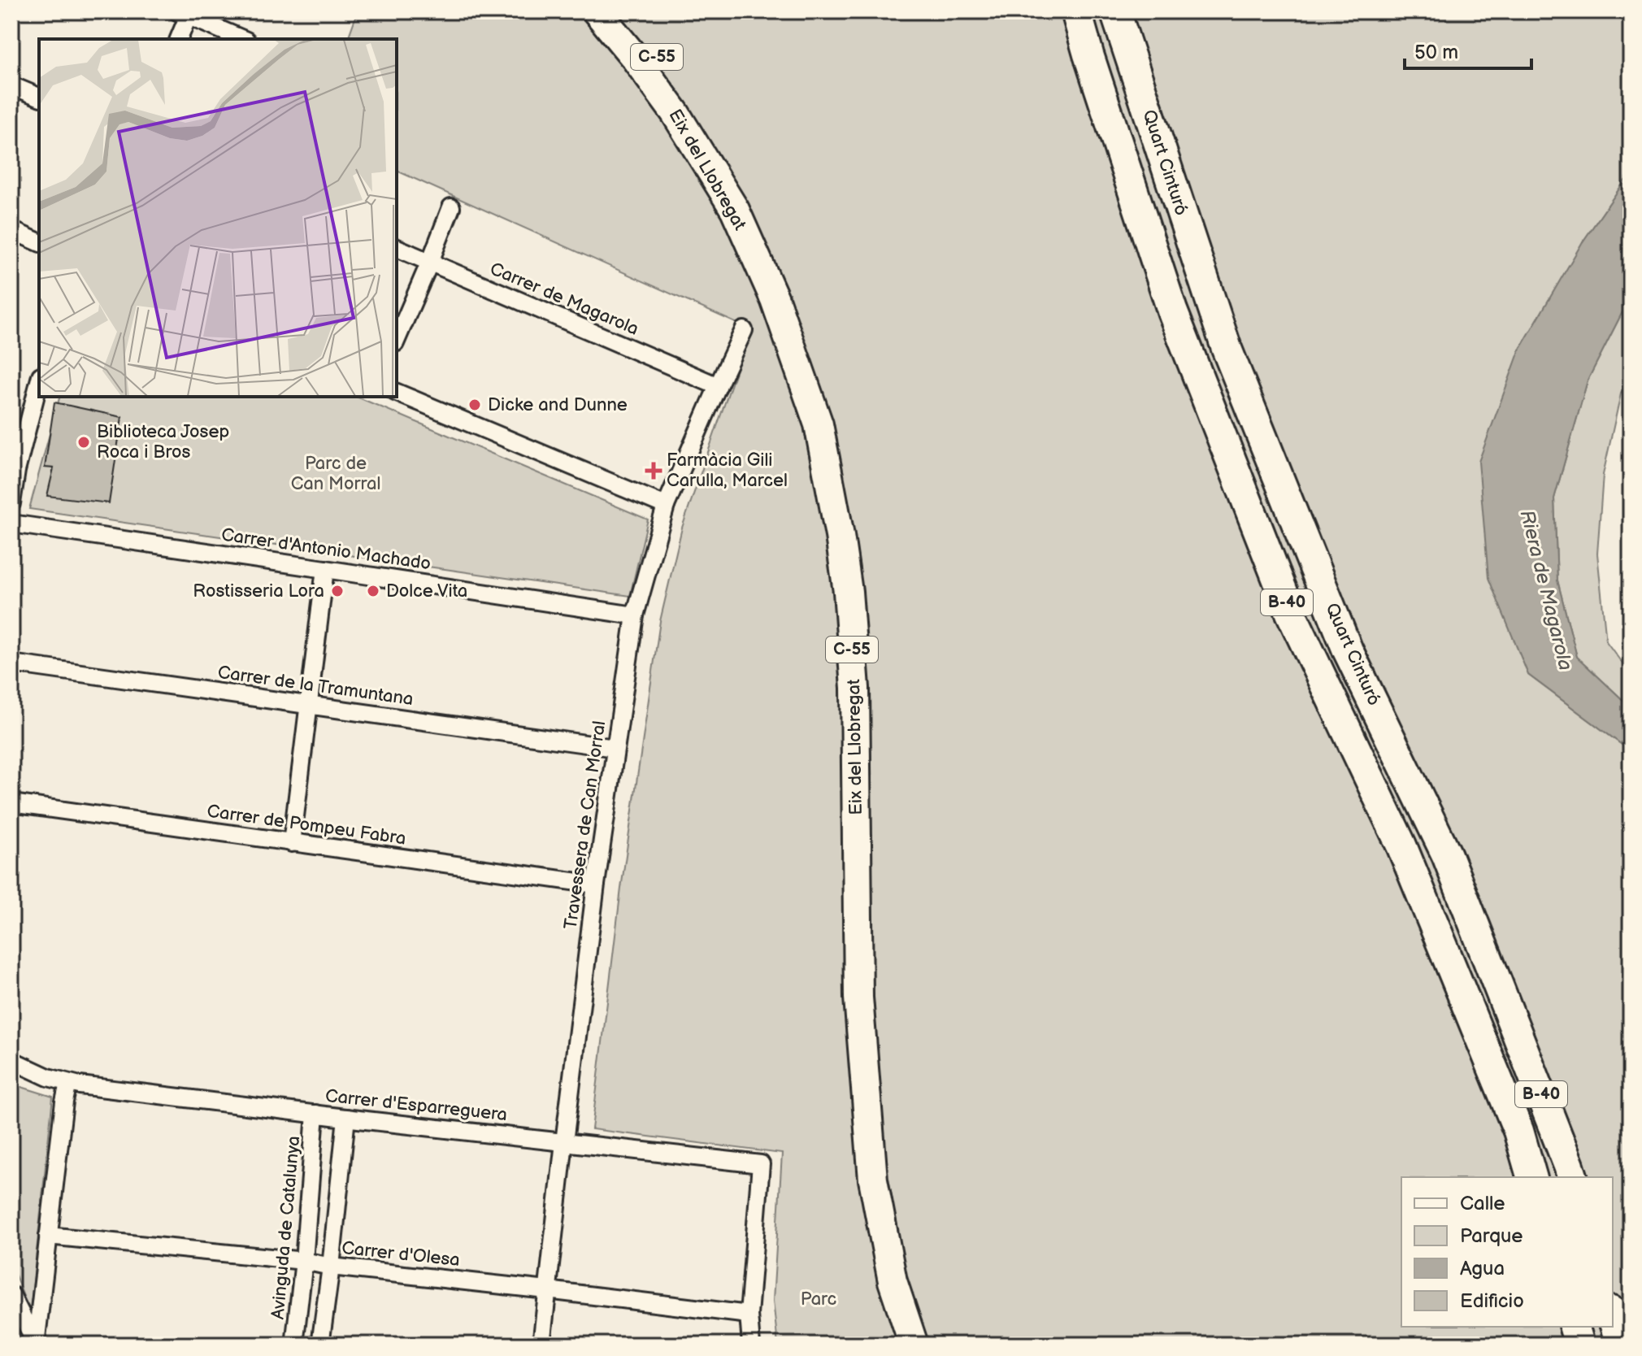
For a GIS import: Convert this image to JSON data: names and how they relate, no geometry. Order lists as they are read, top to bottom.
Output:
{
  "streets": {
    "highway": [
      "C-55",
      "Quart Cinturó",
      "Eix del Llobregat",
      "B-40"
    ],
    "street": [
      "Carrer de Magarola",
      "Carrer d'Antonio Machado",
      "Carrer de la Tramuntana",
      "Carrer de Pompeu Fabra",
      "Travessera de Can Morral",
      "Carrer d'Esparreguera",
      "Avinguda de Catalunya",
      "Carrer d'Olesa"
    ]
  },
  "crossings": [
    ["Carrer de Magarola", "Travessera de Can Morral"],
    ["Carrer d'Antonio Machado", "Travessera de Can Morral"],
    ["Carrer de la Tramuntana", "Travessera de Can Morral"],
    ["Carrer de Pompeu Fabra", "Travessera de Can Morral"],
    ["Travessera de Can Morral", "Carrer d'Esparreguera"],
    ["Travessera de Can Morral", "Carrer d'Olesa"],
    ["Carrer d'Esparreguera", "Avinguda de Catalunya"],
    ["Carrer d'Esparreguera", "Carrer d'Olesa"],
    ["Avinguda de Catalunya", "Carrer d'Olesa"]
  ],
  "water": ["Riera de Magarola"],
  "parks": ["Parc de Can Morral", "Parc"],
  "places": {
    "other": [
      "Dicke and Dunne",
      "Biblioteca Josep Roca i Bros",
      "Rostisseria Lora",
      "Dolce Vita"
    ],
    "health": ["Farmàcia Gili Carulla, Marcel"]
  },
  "legend": [
    "Calle",
    "Parque",
    "Agua",
    "Edificio"
  ],
  "scale_bar": "50 m"
}
